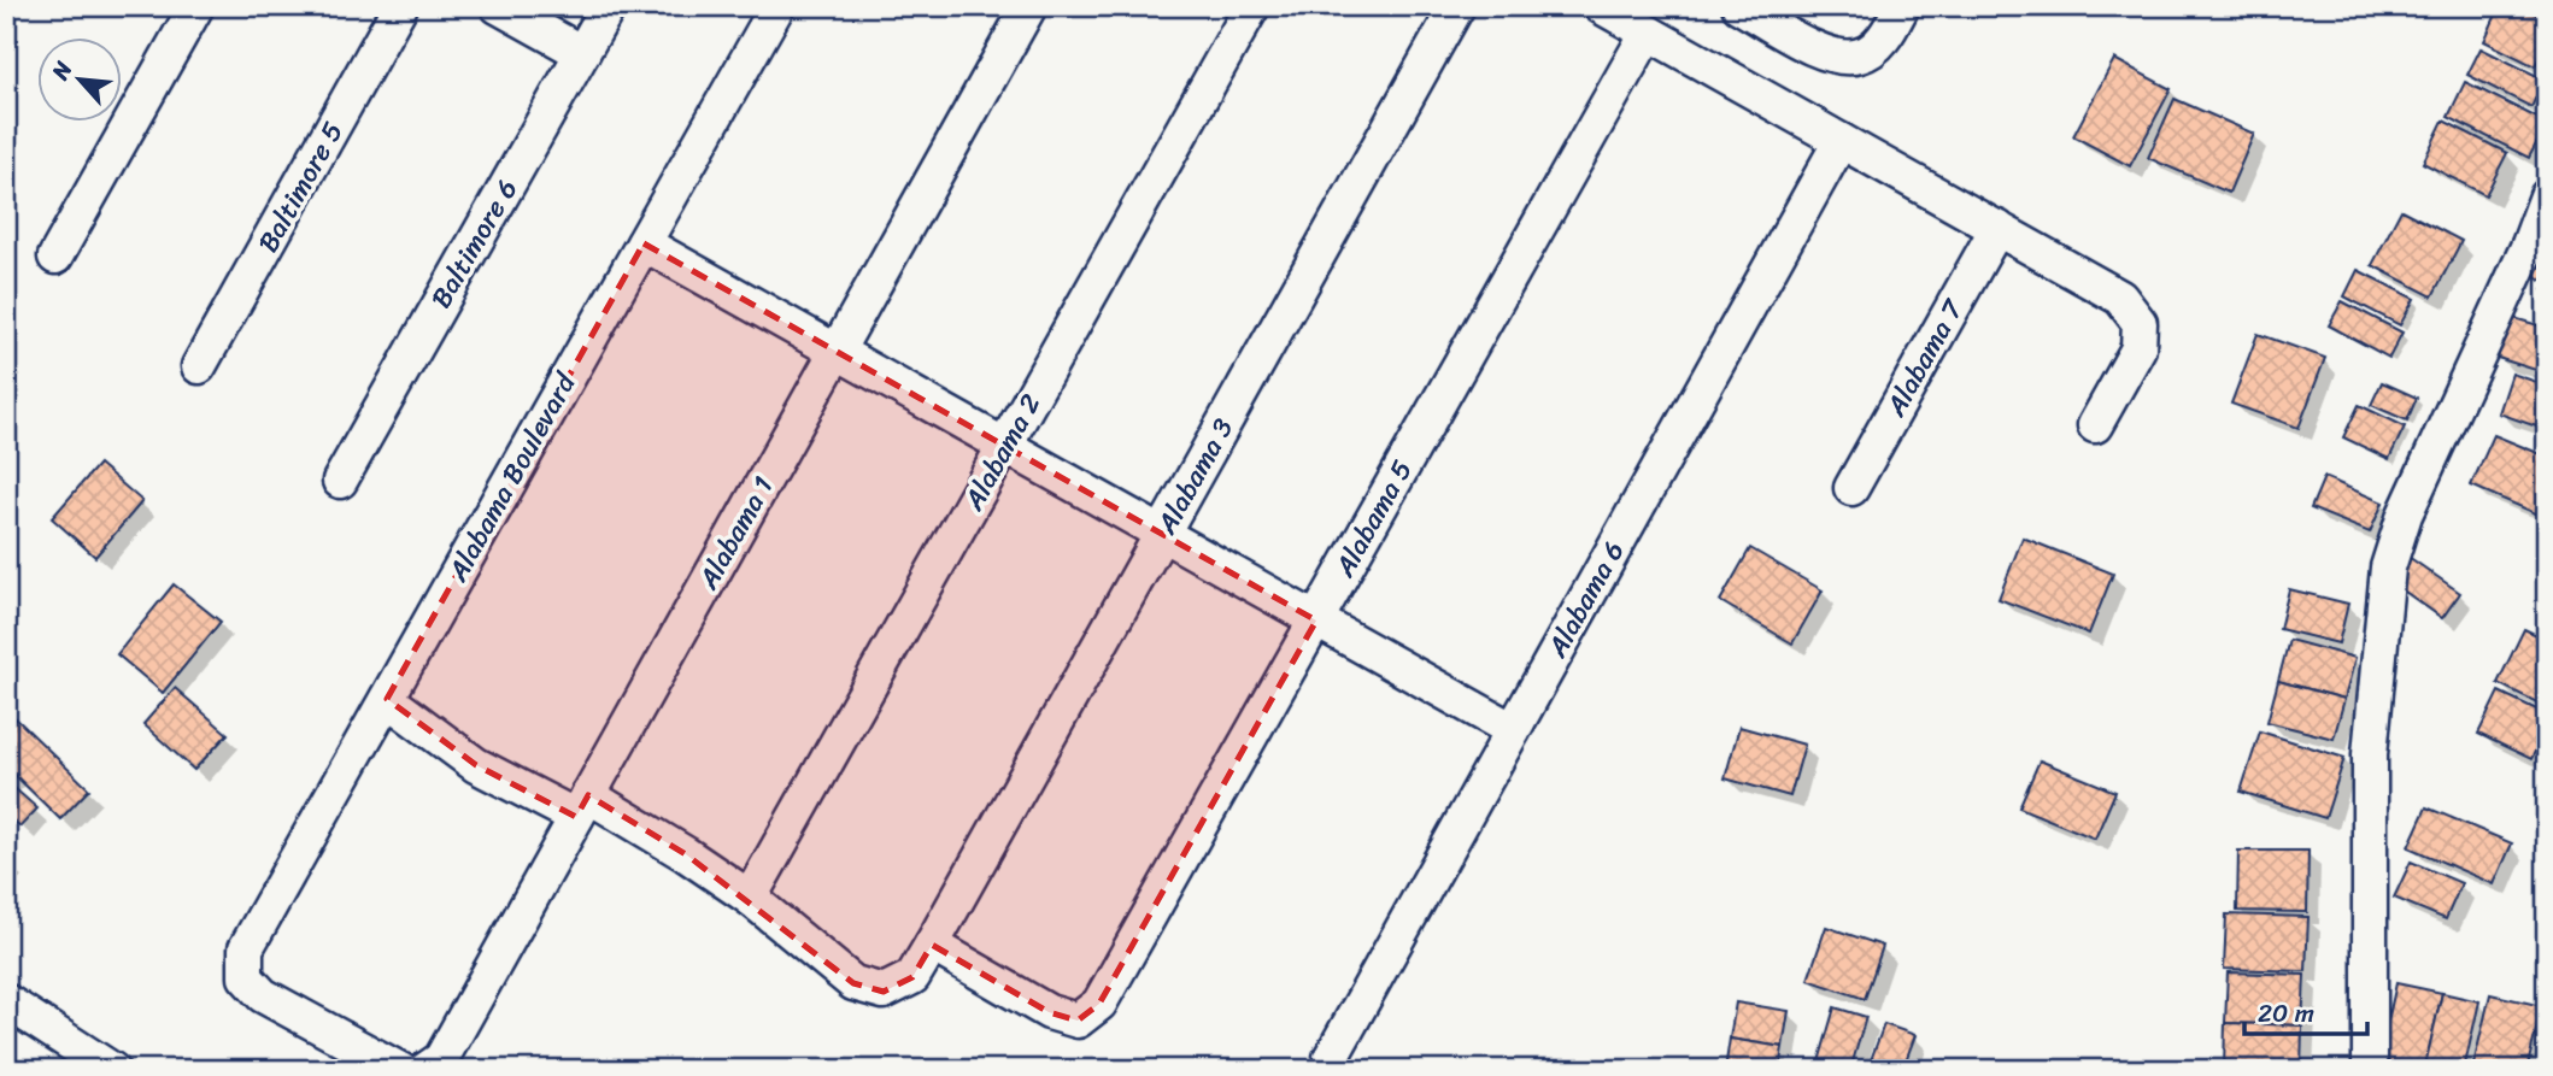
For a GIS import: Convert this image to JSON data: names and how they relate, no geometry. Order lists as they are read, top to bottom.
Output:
{
  "streets": {
    "street": [
      "Baltimore 5",
      "Baltimore 6",
      "Alabama 7",
      "Alabama 2",
      "Alabama 3",
      "Alabama Boulevard",
      "Alabama 5",
      "Alabama 1",
      "Alabama 6"
    ]
  },
  "crossings": [
    ["Alabama 2", "Alabama 3"],
    ["Alabama 3", "Alabama Boulevard"],
    ["Alabama 3", "Alabama 5"],
    ["Alabama 3", "Alabama 1"]
  ],
  "scale_bar": "20 m",
  "north": "top left"
}
